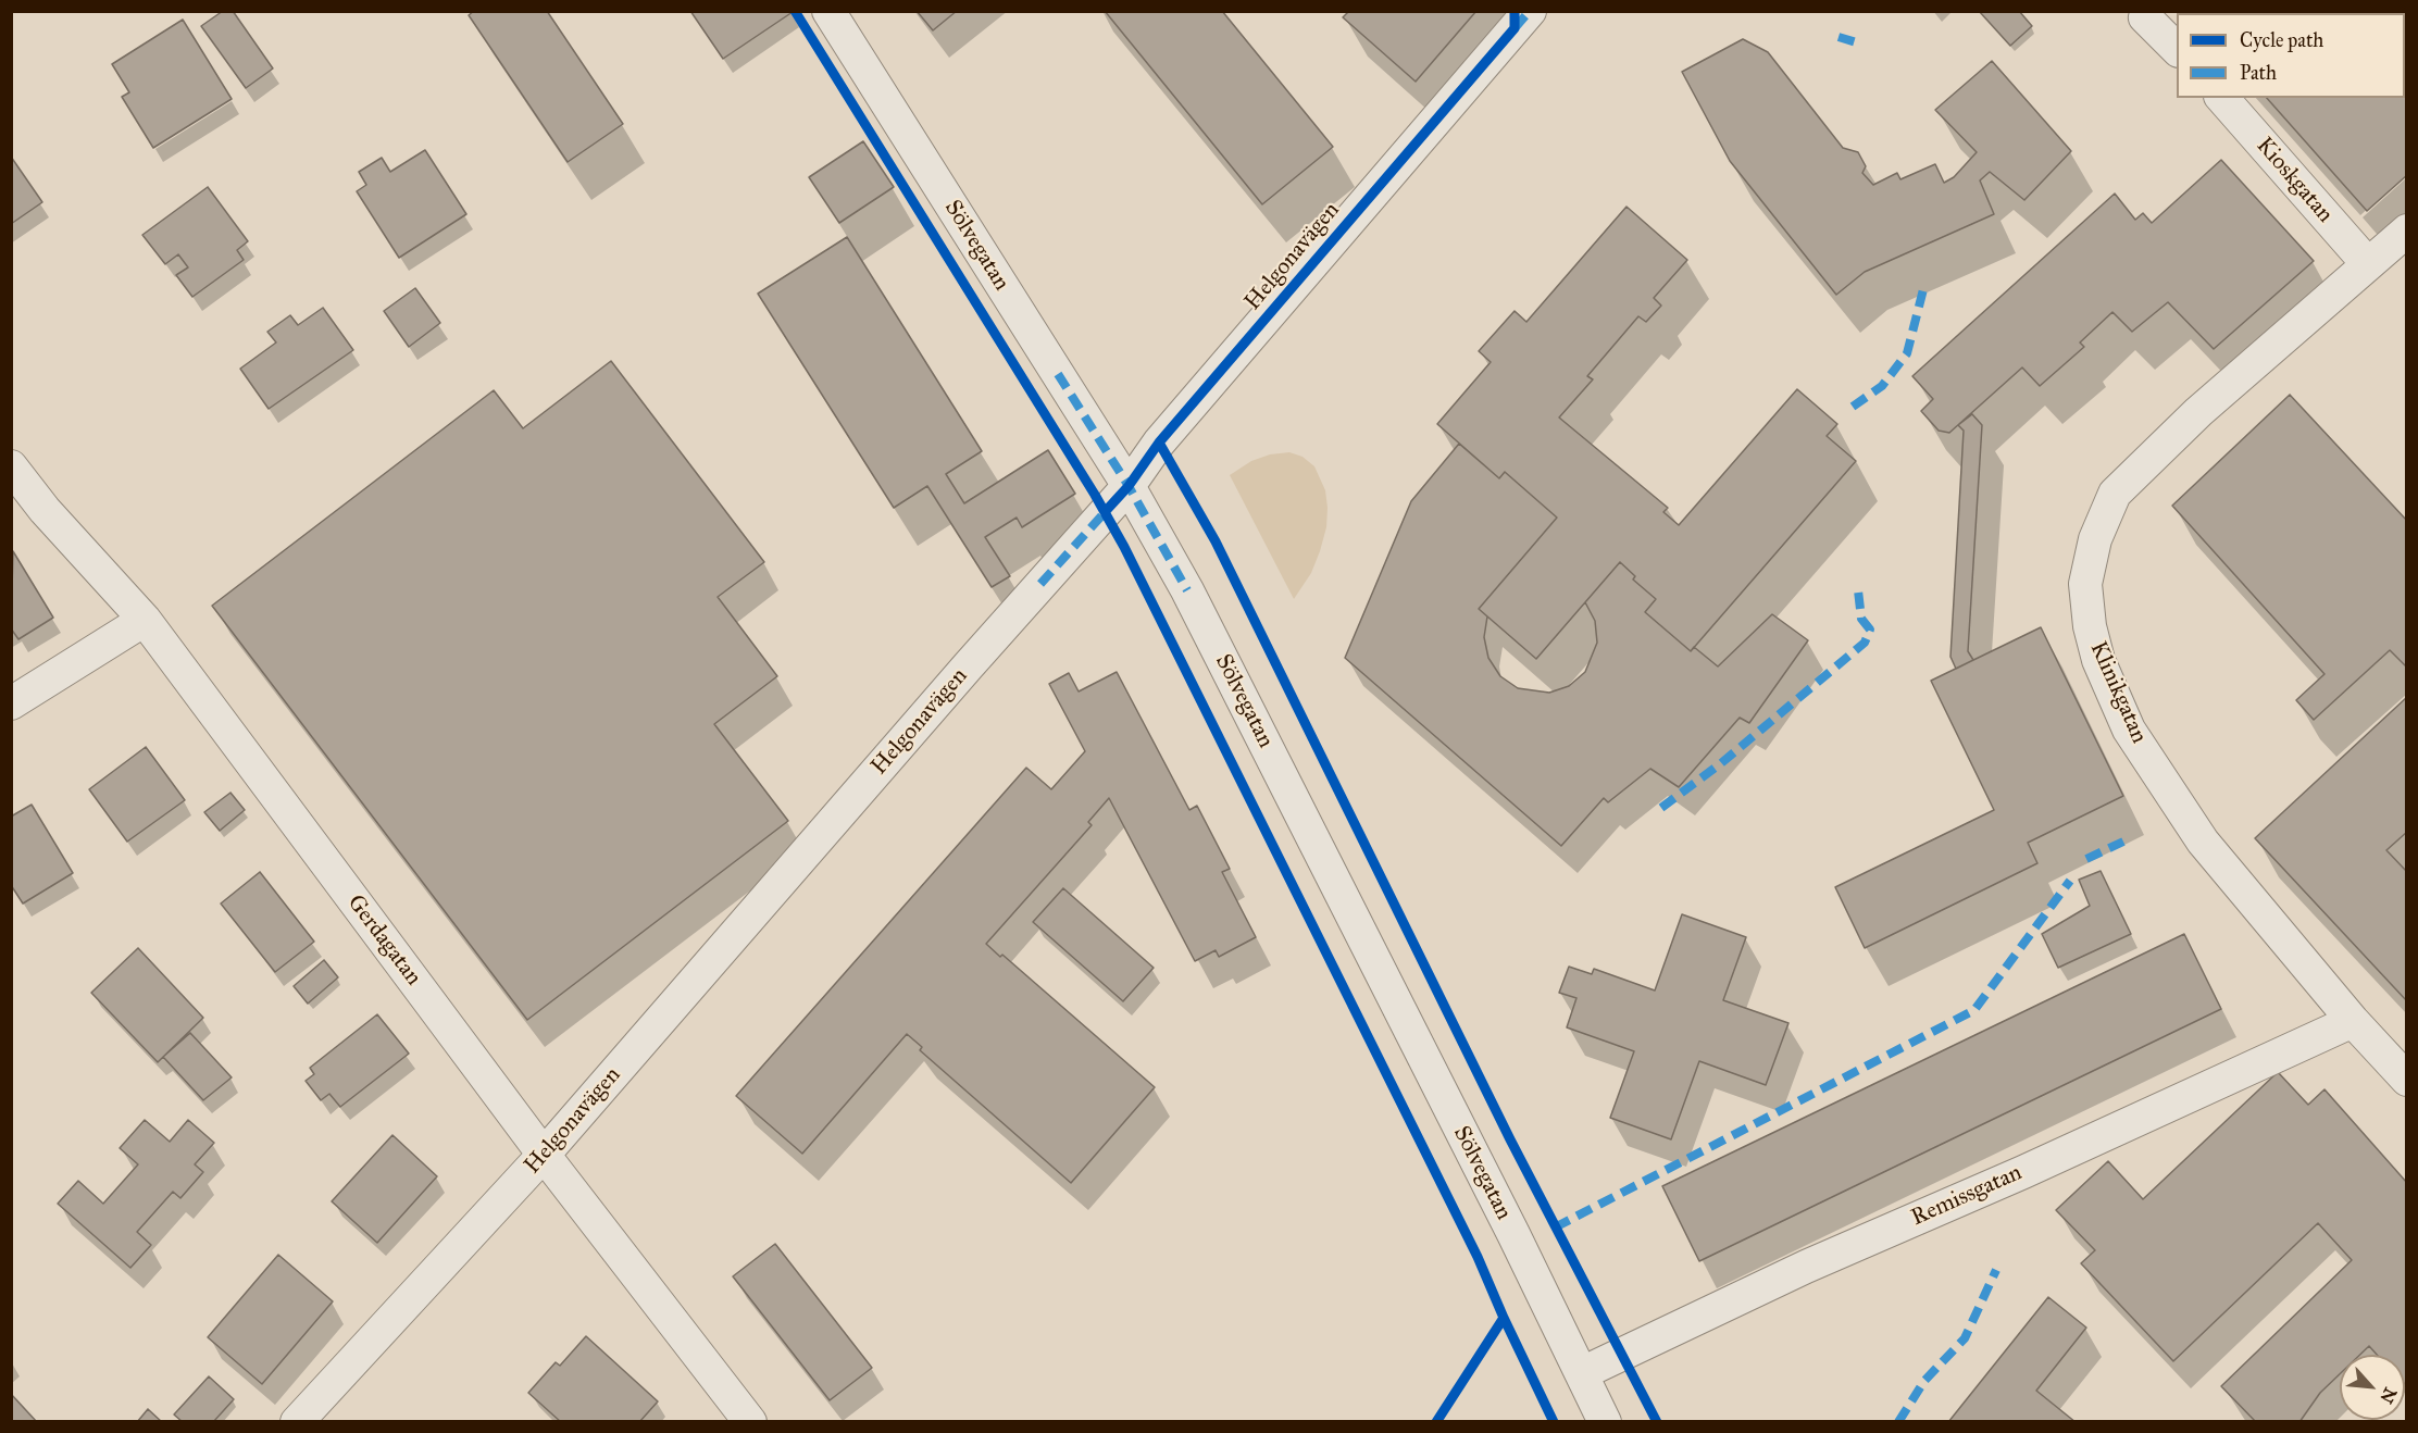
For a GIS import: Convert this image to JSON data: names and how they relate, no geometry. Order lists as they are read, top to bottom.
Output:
{
  "streets": {
    "street": [
      "Kioskgatan",
      "Sölvegatan",
      "Helgonavägen",
      "Klinikgatan",
      "Gerdagatan",
      "Remissgatan"
    ]
  },
  "crossings": [
    ["Kioskgatan", "Klinikgatan"],
    ["Sölvegatan", "Helgonavägen"],
    ["Sölvegatan", "Remissgatan"],
    ["Helgonavägen", "Gerdagatan"],
    ["Klinikgatan", "Remissgatan"]
  ],
  "legend": ["Cycle path", "Path"],
  "north": "bottom right"
}
